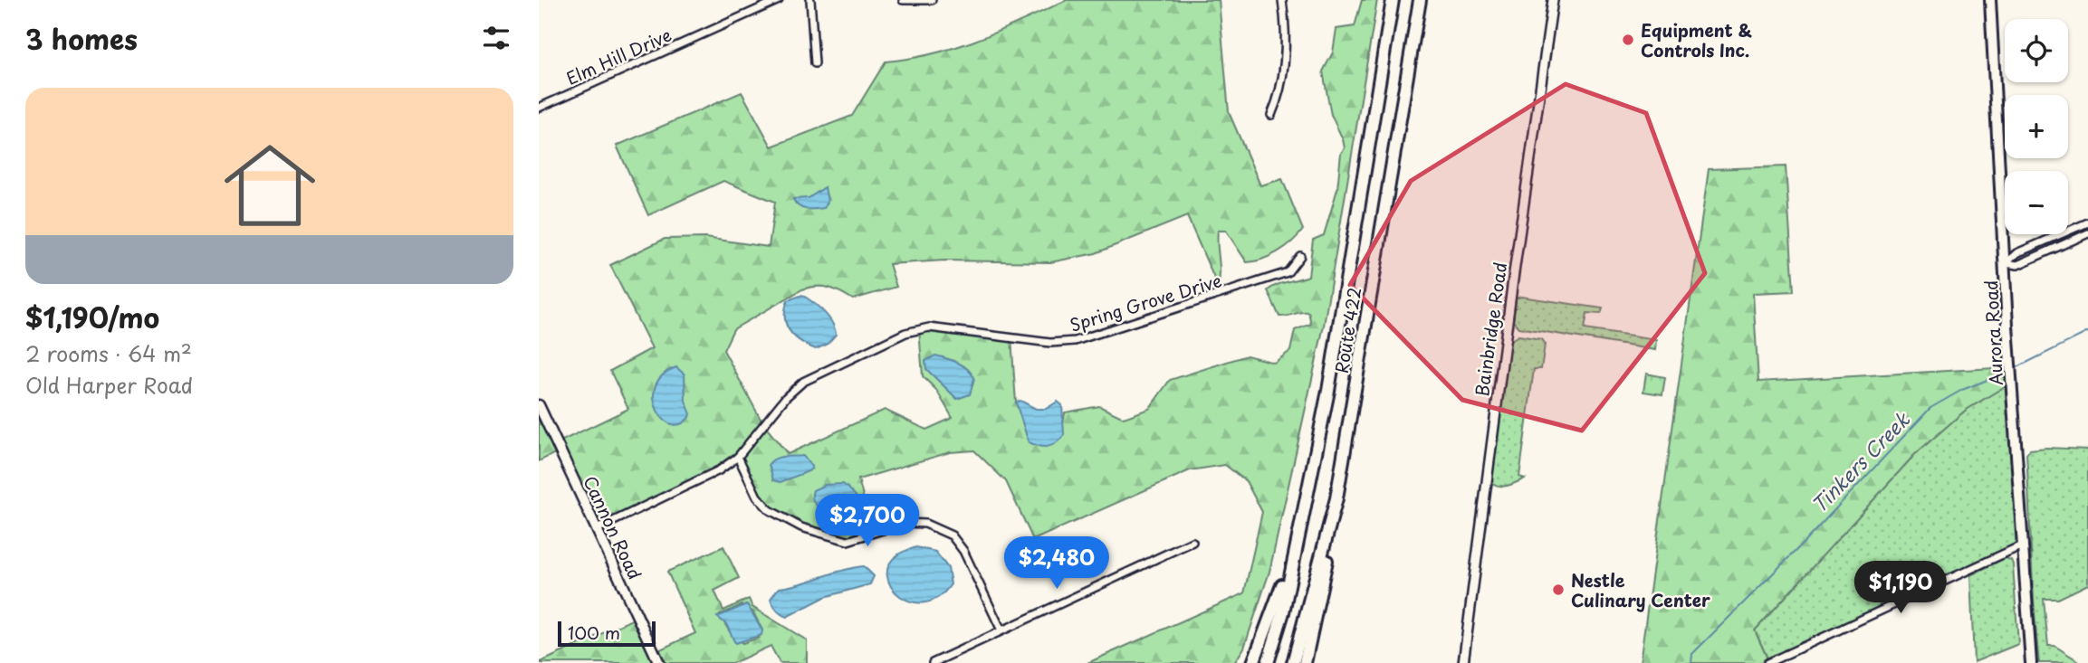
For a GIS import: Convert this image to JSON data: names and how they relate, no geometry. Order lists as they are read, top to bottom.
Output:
{
  "streets": {
    "highway": ["Route 422"],
    "main road": ["Aurora Road", "Cannon Road"],
    "street": ["Elm Hill Drive", "Spring Grove Drive", "Bainbridge Road"]
  },
  "crossings": [
    ["Spring Grove Drive", "Cannon Road"]
  ],
  "water": ["Tinkers Creek"],
  "places": ["Equipment & Controls Inc.", "Nestle Culinary Center"],
  "scale_bar": "100 m",
  "page": {
    "heading": "3 homes",
    "map_buttons": ["+", "−"],
    "list": [
      {
        "name": "$1,190/mo",
        "note": "2 rooms · 64 m² · Old Harper Road"
      }
    ],
    "price": ["$2,700", "$2,480", "$1,190"],
    "scale": "100 m"
  }
}
